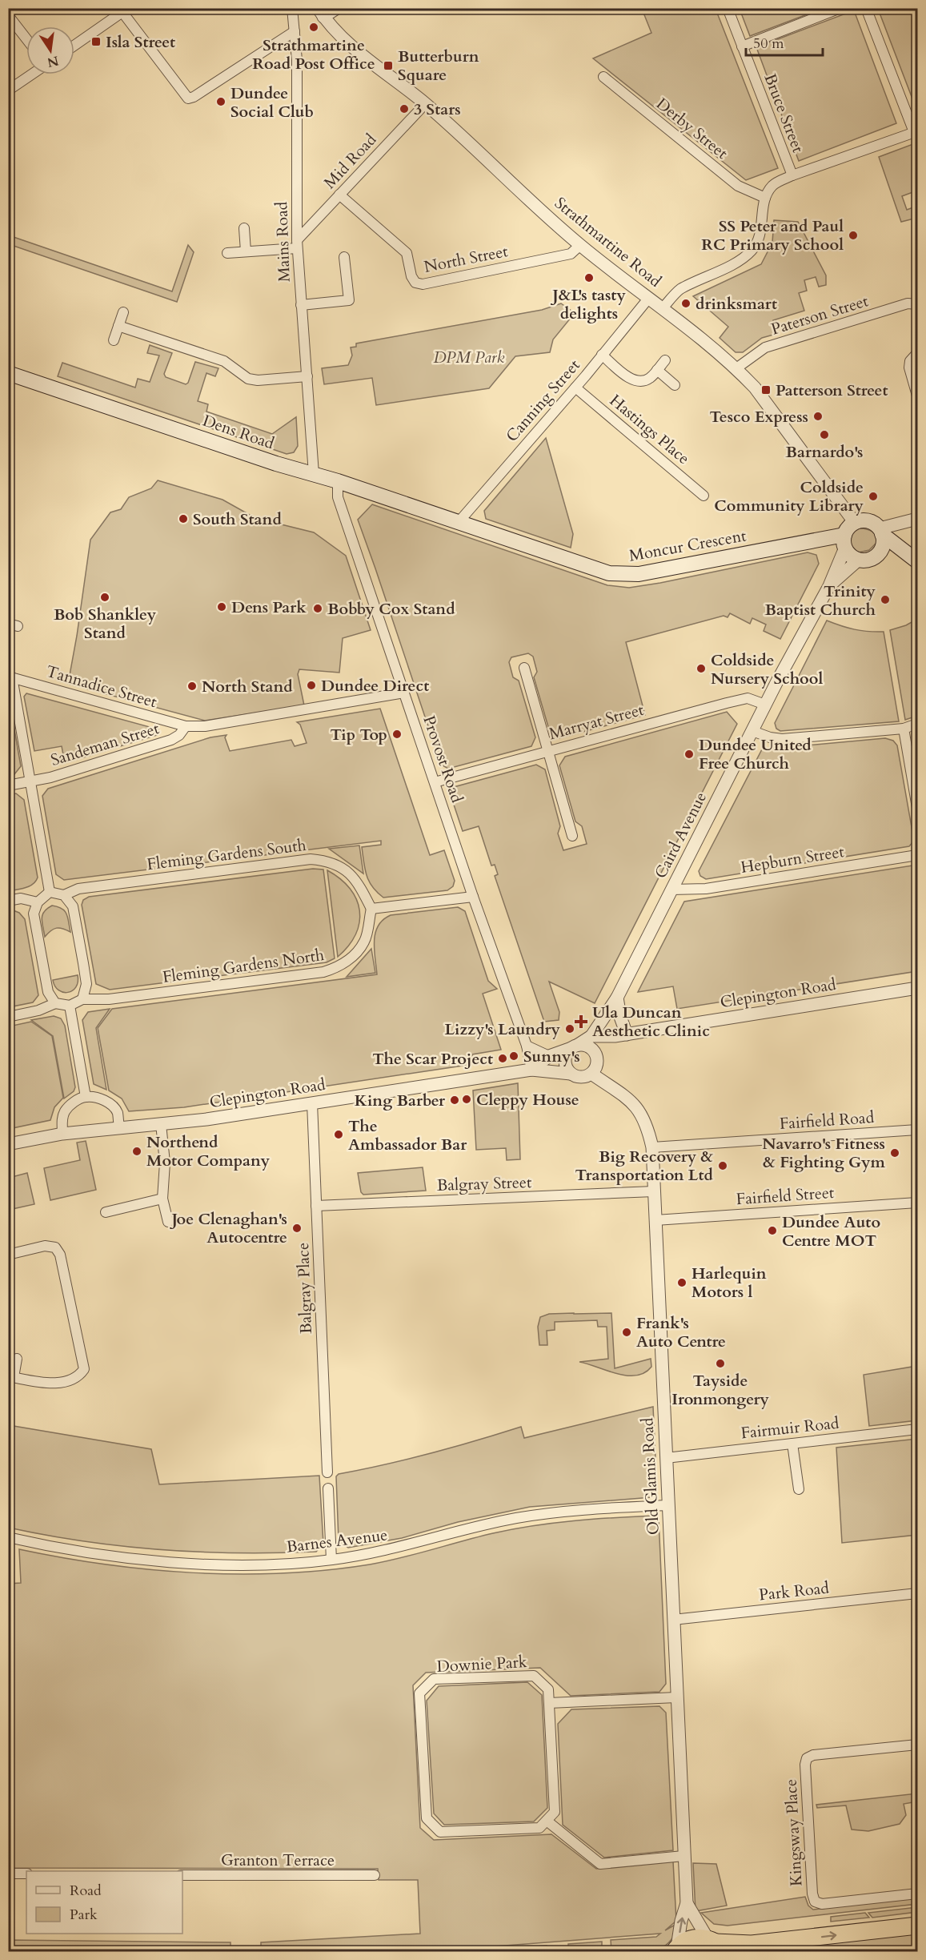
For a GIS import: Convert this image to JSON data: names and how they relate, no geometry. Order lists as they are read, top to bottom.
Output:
{
  "streets": {
    "main road": ["Dens Road", "Moncur Crescent"],
    "street": [
      "Bruce Street",
      "Derby Street",
      "Mid Road",
      "Mains Road",
      "Strathmartine Road",
      "North Street",
      "Paterson Street",
      "Canning Street",
      "Hastings Place",
      "Tannadice Street",
      "Marryat Street",
      "Sandeman Street",
      "Provost Road",
      "Caird Avenue",
      "Fleming Gardens South",
      "Hepburn Street",
      "Fleming Gardens North",
      "Clepington Road",
      "Fairfield Road",
      "Balgray Street",
      "Fairfield Street",
      "Balgray Place",
      "Fairmuir Road",
      "Old Glamis Road",
      "Barnes Avenue",
      "Park Road",
      "Downie Park",
      "Kingsway Place",
      "Granton Terrace"
    ]
  },
  "crossings": [
    ["Mid Road", "Mains Road"],
    ["Mid Road", "Strathmartine Road"],
    ["Mid Road", "North Street"],
    ["Mains Road", "Dens Road"],
    ["Strathmartine Road", "North Street"],
    ["Strathmartine Road", "Paterson Street"],
    ["Strathmartine Road", "Canning Street"],
    ["Strathmartine Road", "Moncur Crescent"],
    ["Strathmartine Road", "Caird Avenue"],
    ["Canning Street", "Hastings Place"],
    ["Canning Street", "Dens Road"],
    ["Canning Street", "Moncur Crescent"],
    ["Dens Road", "Moncur Crescent"],
    ["Dens Road", "Provost Road"],
    ["Moncur Crescent", "Caird Avenue"],
    ["Tannadice Street", "Sandeman Street"],
    ["Marryat Street", "Provost Road"],
    ["Marryat Street", "Caird Avenue"],
    ["Provost Road", "Clepington Road"],
    ["Caird Avenue", "Hepburn Street"],
    ["Caird Avenue", "Clepington Road"],
    ["Fleming Gardens South", "Fleming Gardens North"],
    ["Clepington Road", "Balgray Place"],
    ["Clepington Road", "Old Glamis Road"],
    ["Fairfield Road", "Old Glamis Road"],
    ["Balgray Street", "Balgray Place"],
    ["Balgray Street", "Old Glamis Road"],
    ["Fairfield Street", "Old Glamis Road"],
    ["Fairmuir Road", "Old Glamis Road"],
    ["Old Glamis Road", "Barnes Avenue"],
    ["Old Glamis Road", "Park Road"]
  ],
  "parks": ["DPM Park"],
  "places": {
    "other": [
      "Strathmartine Road Post Office",
      "Dundee Social Club",
      "3 Stars",
      "SS Peter and Paul RC Primary School",
      "J&L's tasty delights",
      "drinksmart",
      "Tesco Express",
      "Barnardo's",
      "Coldside Community Library",
      "South Stand",
      "Bob Shankley Stand",
      "Trinity Baptist Church",
      "Dens Park",
      "Bobby Cox Stand",
      "Coldside Nursery School",
      "Dundee Direct",
      "North Stand",
      "Tip Top",
      "Dundee United Free Church",
      "Lizzy's Laundry",
      "Sunny's",
      "The Scar Project",
      "Cleppy House",
      "King Barber",
      "The Ambassador Bar",
      "Northend Motor Company",
      "Navarro's Fitness & Fighting Gym",
      "Big Recovery & Transportation Ltd",
      "Joe Clenaghan's Autocentre",
      "Dundee Auto Centre MOT",
      "Harlequin Motors l",
      "Frank's Auto Centre",
      "Tayside Ironmongery"
    ],
    "transit": ["Isla Street", "Butterburn Square", "Patterson Street"],
    "health": ["Ula Duncan Aesthetic Clinic"]
  },
  "legend": ["Road", "Park"],
  "scale_bar": "50 m",
  "north": "bottom"
}
